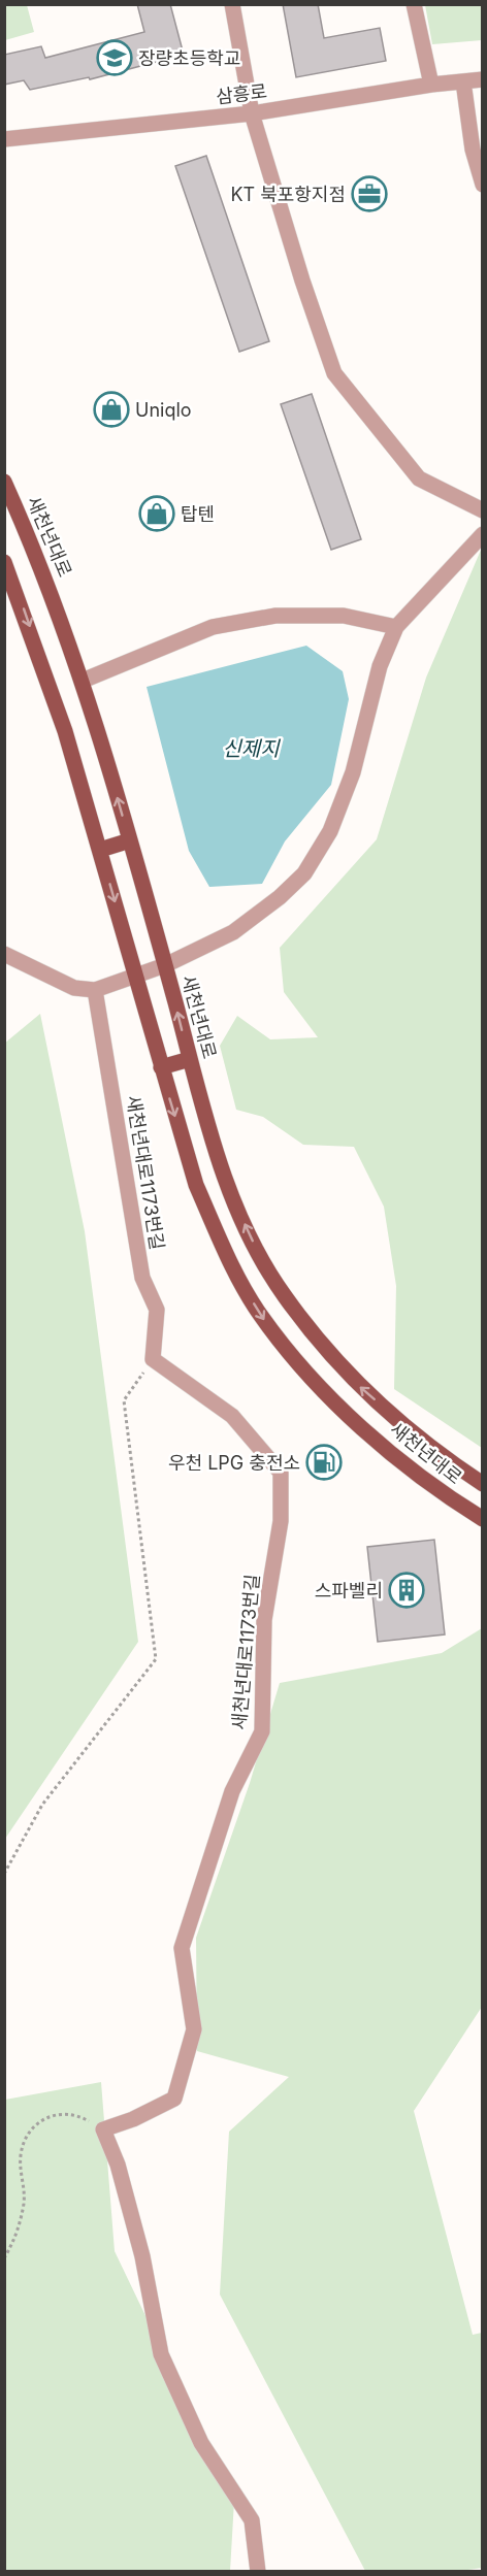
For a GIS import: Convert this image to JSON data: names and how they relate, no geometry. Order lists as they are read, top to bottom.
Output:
{
  "streets": {
    "main road": ["새천년대로"],
    "street": ["삼흥로", "새천년대로1173번길"]
  },
  "water": ["신제지"],
  "places": {
    "school or university": ["장량초등학교"],
    "office": ["KT 북포항지점"],
    "shop": ["Uniqlo", "탑텐"],
    "fuel station": ["우천 LPG 충전소"],
    "building": ["스파벨리"]
  }
}
